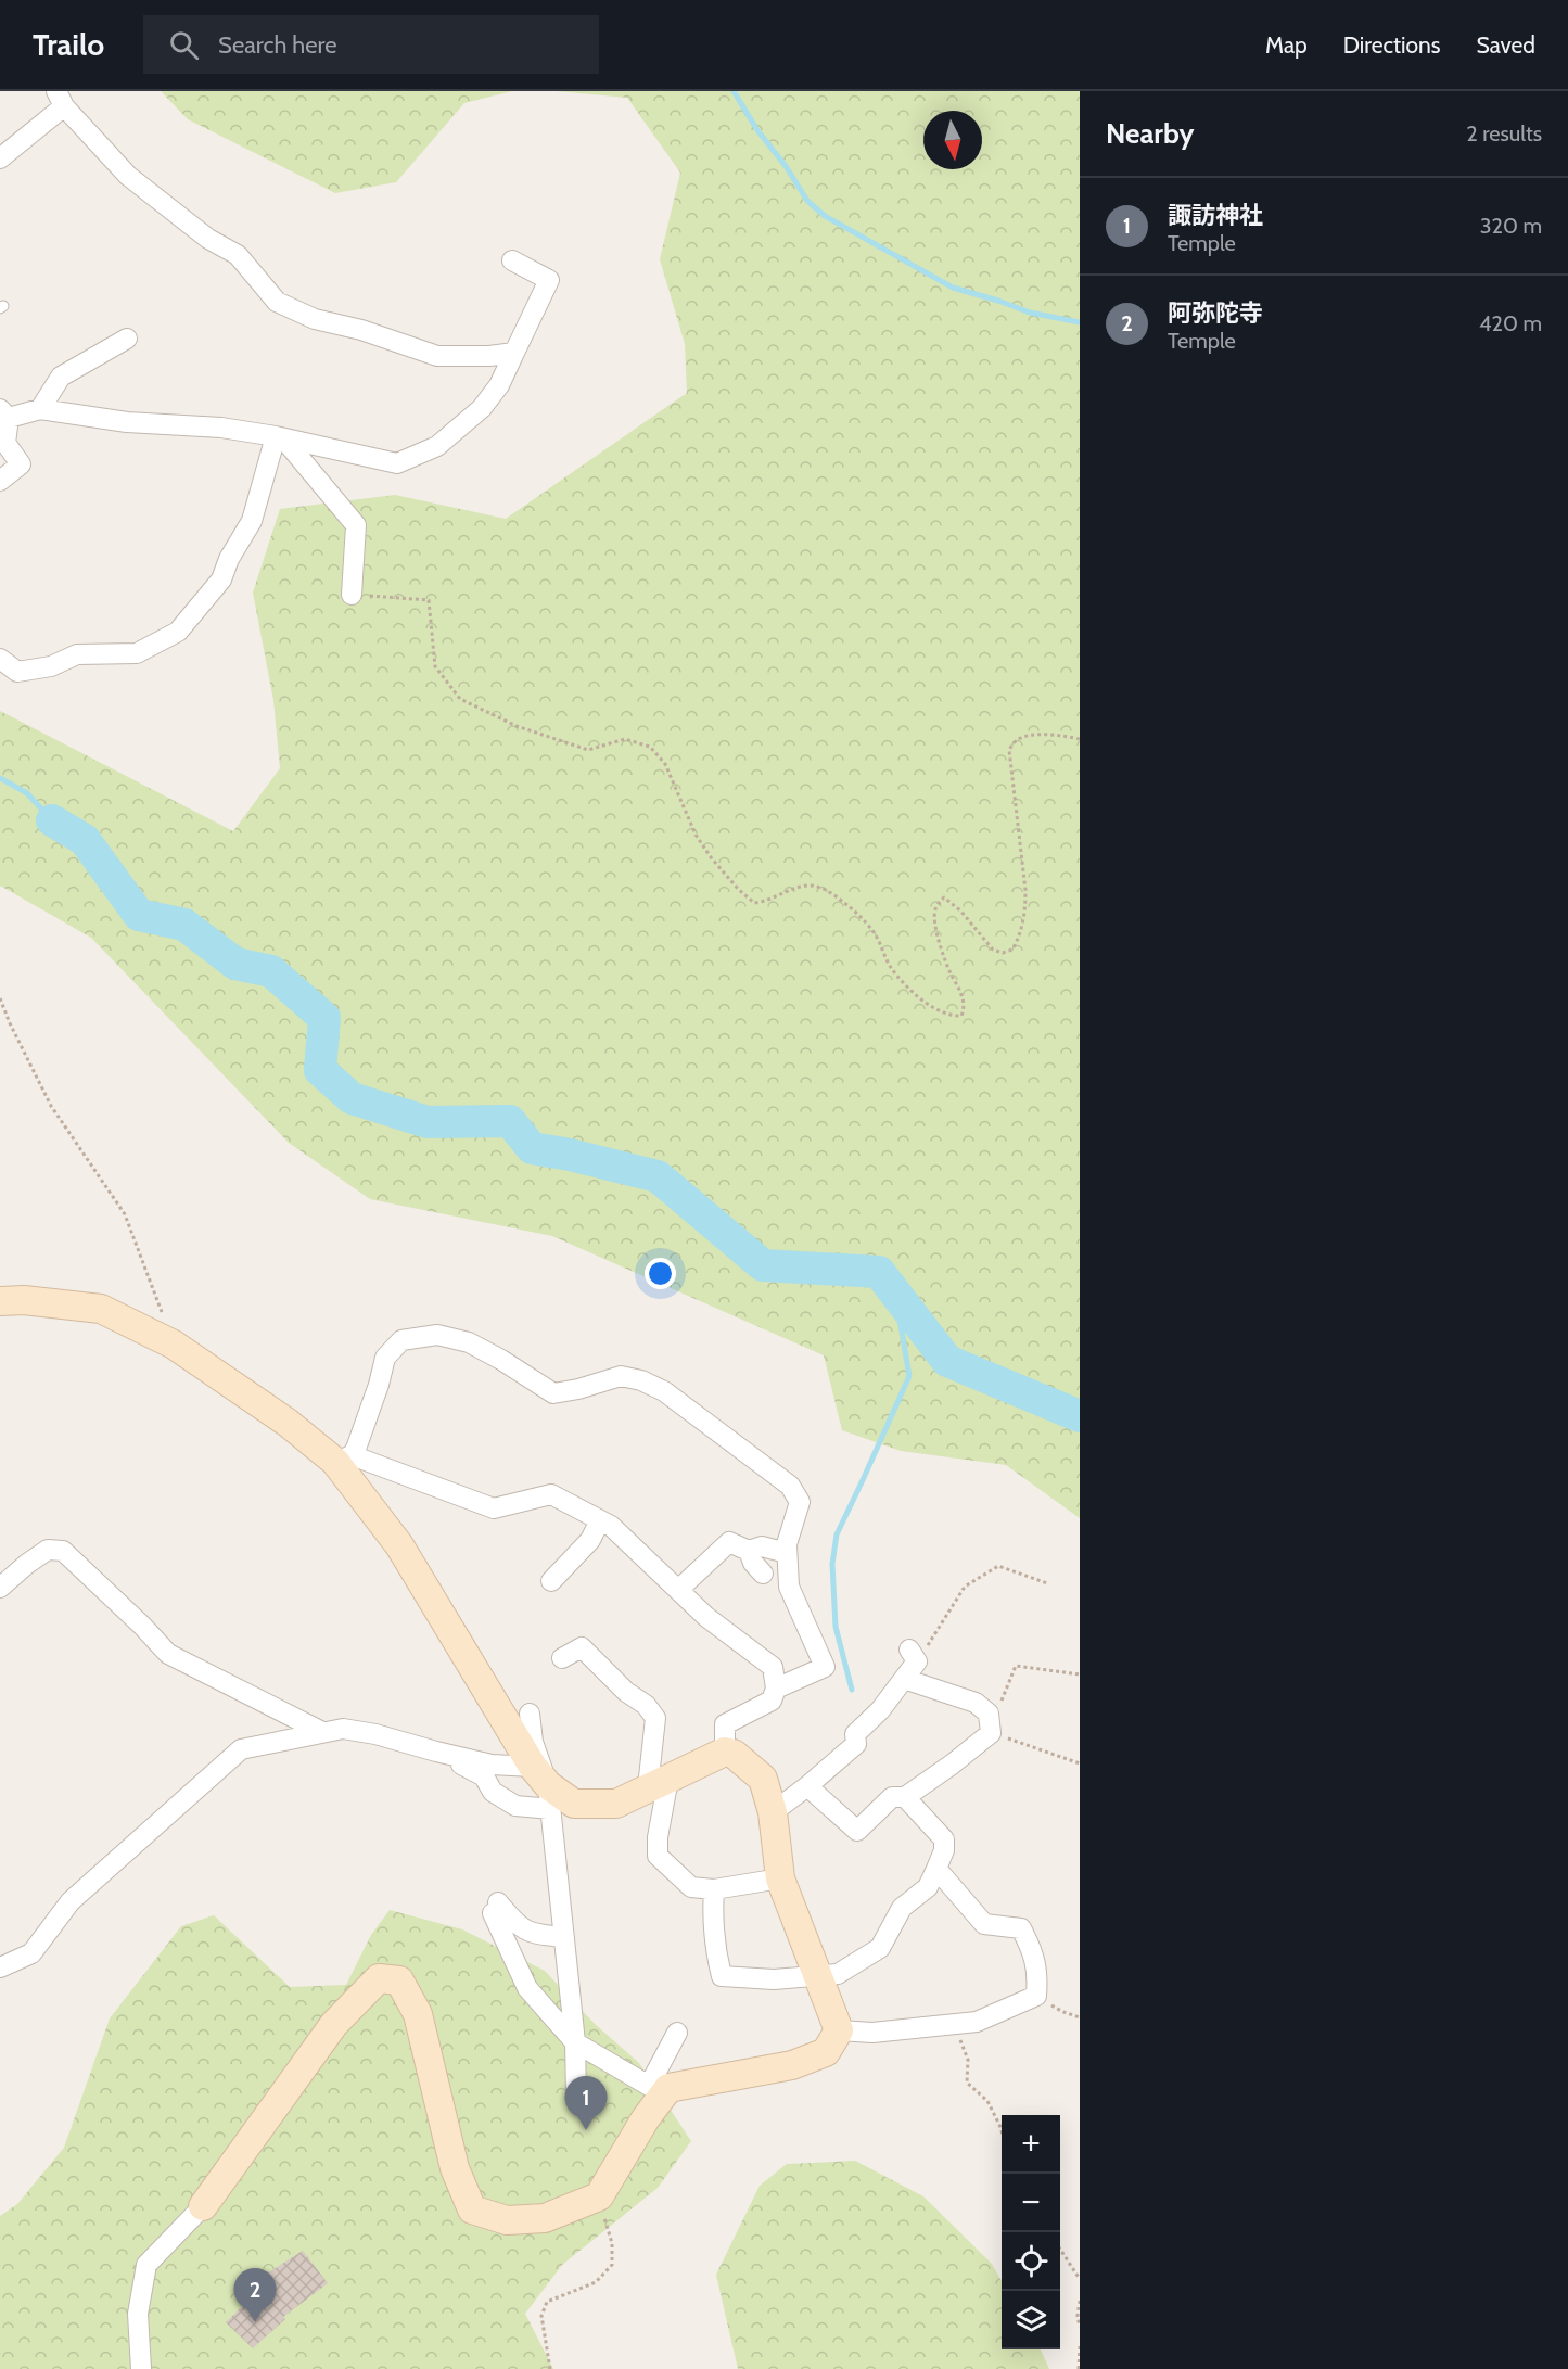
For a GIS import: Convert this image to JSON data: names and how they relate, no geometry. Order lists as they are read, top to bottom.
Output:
{
  "north": "bottom",
  "page": {
    "header": "Trailo",
    "search": "Search here",
    "nav": ["Map", "Directions", "Saved"],
    "heading": ["Nearby", "2 results"],
    "list": [
      {
        "mark": "1",
        "name": "諏訪神社",
        "note": "Temple",
        "value": "320 m"
      },
      {
        "mark": "2",
        "name": "阿弥陀寺",
        "note": "Temple",
        "value": "420 m"
      }
    ],
    "pins": ["1", "2"],
    "map_buttons": ["+", "−"]
  }
}
